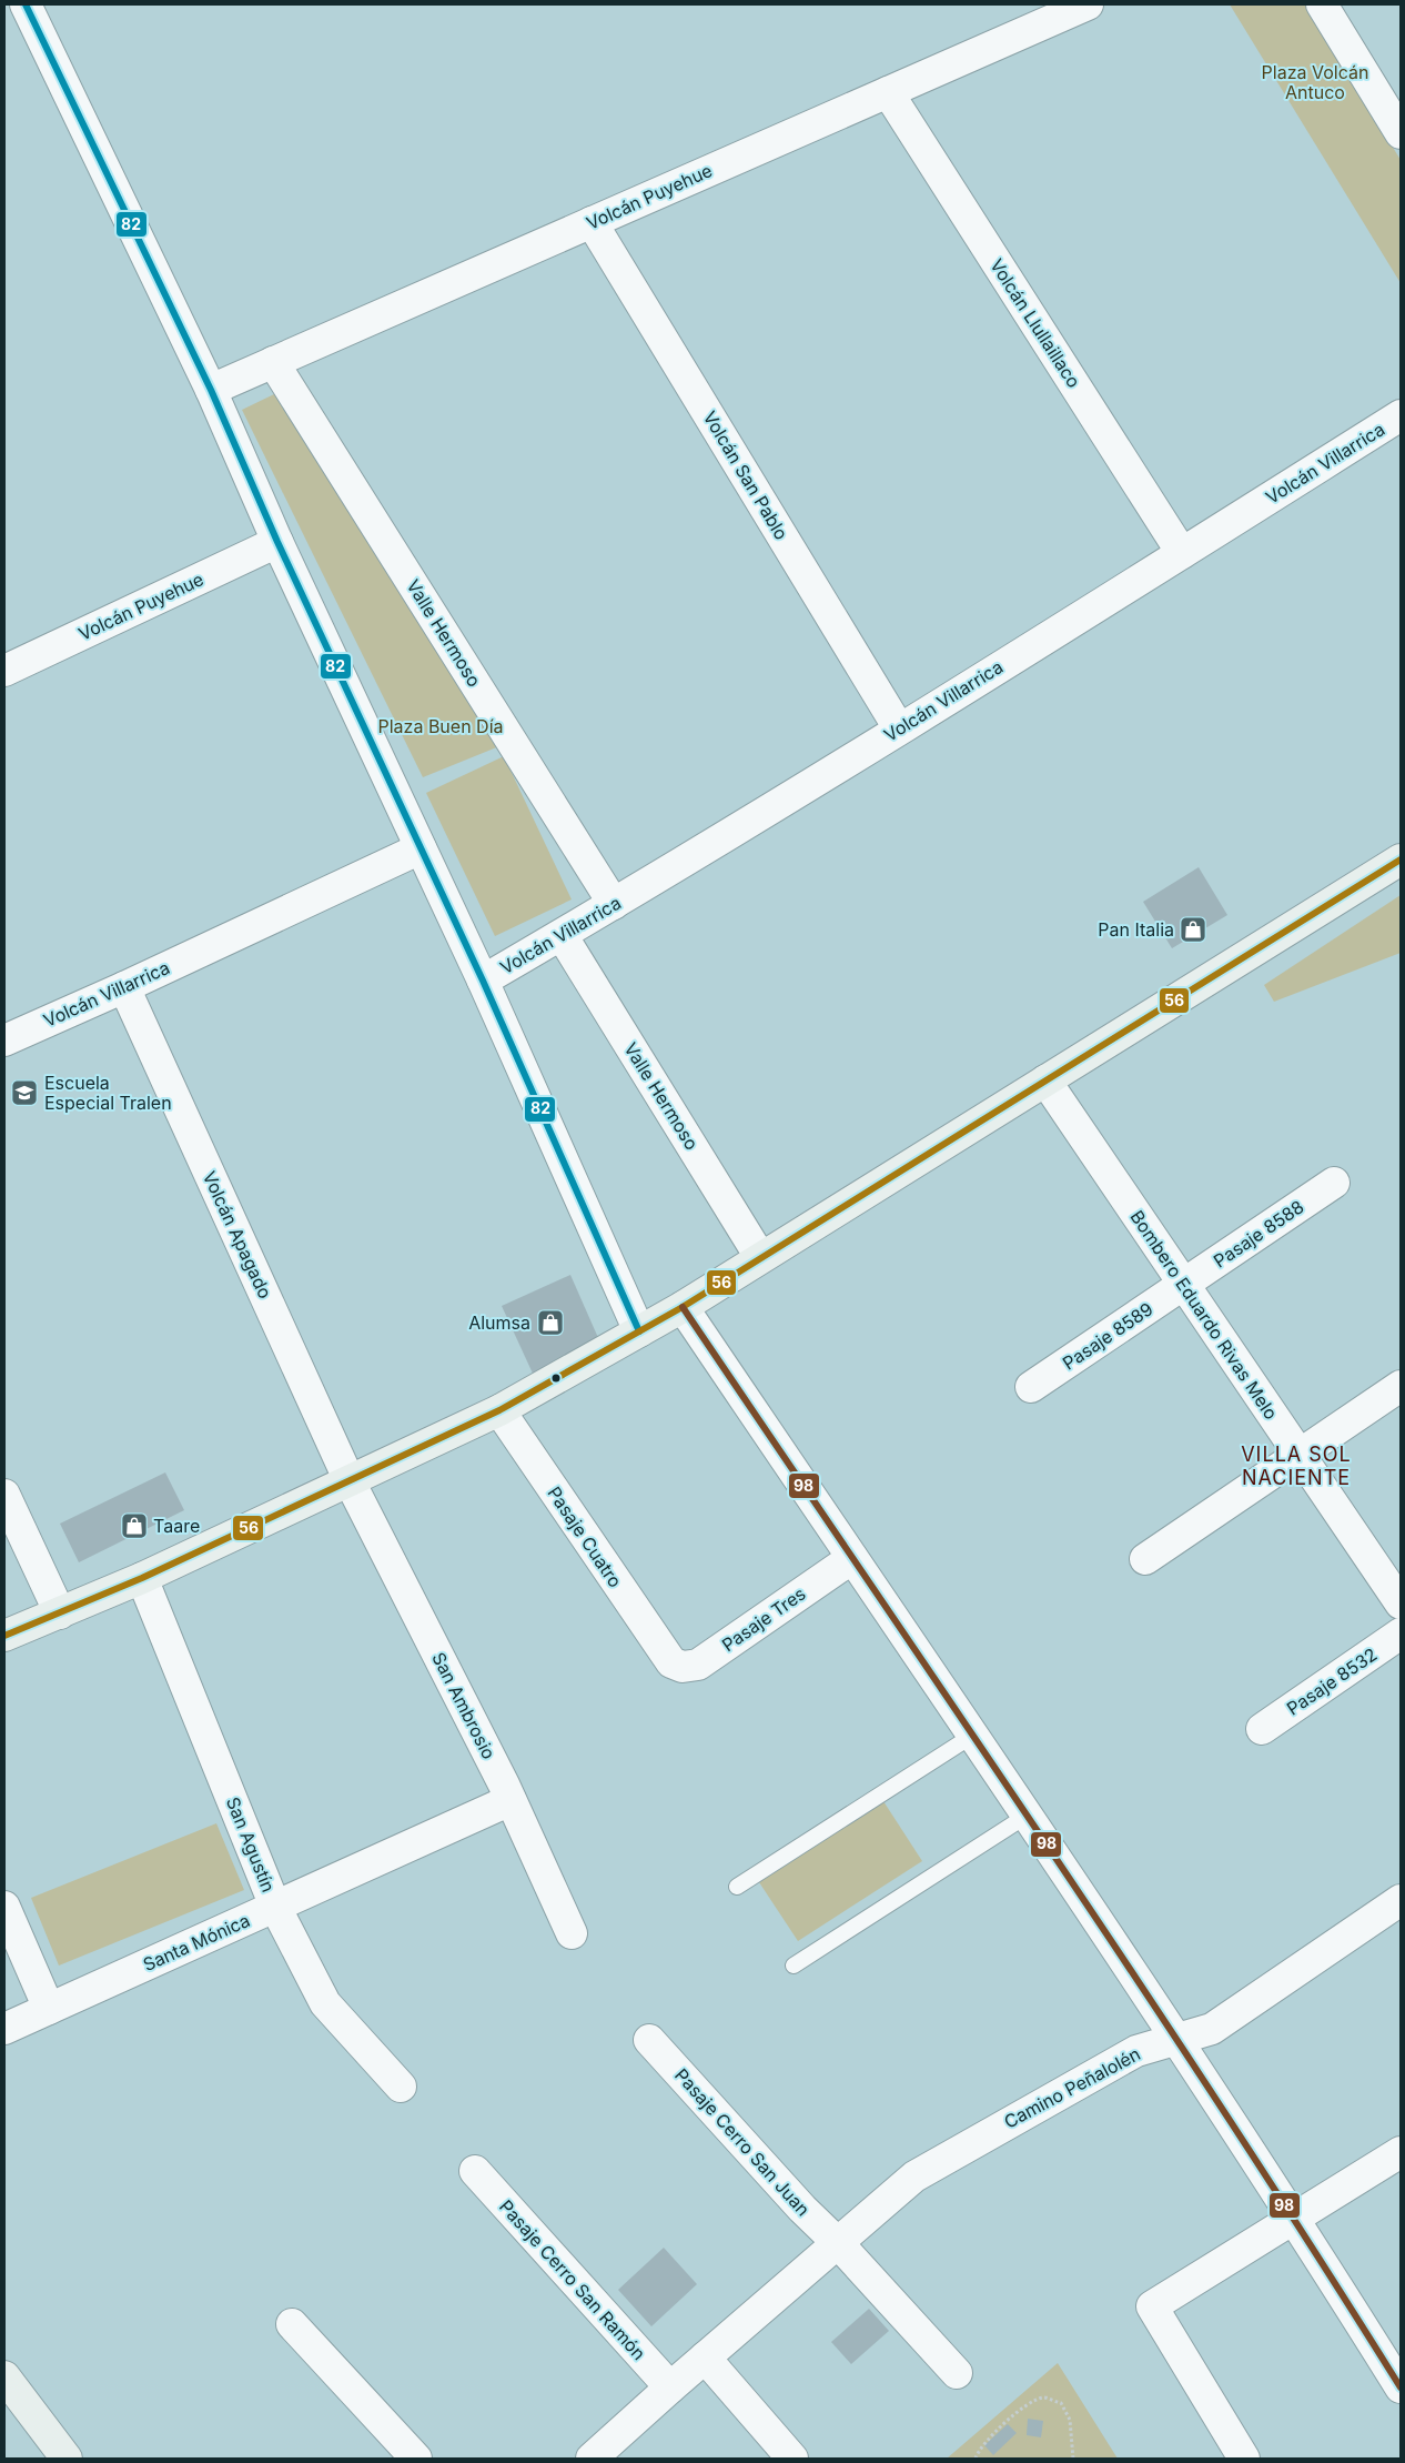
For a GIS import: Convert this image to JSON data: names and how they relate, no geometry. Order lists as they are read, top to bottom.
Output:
{
  "streets": {
    "street": [
      "Volcán Puyehue",
      "Volcán Llullaillaco",
      "Volcán Villarrica",
      "Volcán San Pablo",
      "Valle Hermoso",
      "Pasaje 8588",
      "Volcán Apagado",
      "Bombero Eduardo Rivas Melo",
      "Pasaje 8589",
      "Pasaje Cuatro",
      "Pasaje Tres",
      "Pasaje 8532",
      "San Ambrosio",
      "San Agustín",
      "Santa Mónica",
      "Camino Peñalolén",
      "Pasaje Cerro San Juan",
      "Pasaje Cerro San Ramón"
    ]
  },
  "crossings": [
    ["Volcán Puyehue", "Volcán Llullaillaco"],
    ["Volcán Puyehue", "Volcán San Pablo"],
    ["Volcán Puyehue", "Valle Hermoso"],
    ["Volcán Llullaillaco", "Volcán Villarrica"],
    ["Volcán Villarrica", "Volcán San Pablo"],
    ["Volcán Villarrica", "Valle Hermoso"],
    ["Volcán Villarrica", "Volcán Apagado"],
    ["Pasaje 8588", "Bombero Eduardo Rivas Melo"],
    ["Pasaje 8588", "Pasaje 8589"],
    ["Volcán Apagado", "San Ambrosio"],
    ["Bombero Eduardo Rivas Melo", "Pasaje 8589"],
    ["Pasaje Cuatro", "Pasaje Tres"],
    ["San Ambrosio", "Santa Mónica"],
    ["San Agustín", "Santa Mónica"],
    ["Camino Peñalolén", "Pasaje Cerro San Juan"],
    ["Camino Peñalolén", "Pasaje Cerro San Ramón"]
  ],
  "districts": ["VILLA SOL NACIENTE"],
  "parks": ["Plaza Volcán Antuco", "Plaza Buen Día"],
  "places": {
    "shop": ["Pan Italia", "Alumsa", "Taare"],
    "school or university": ["Escuela Especial Tralen"]
  },
  "lines": ["transit line 82", "transit line 56", "transit line 98"]
}
